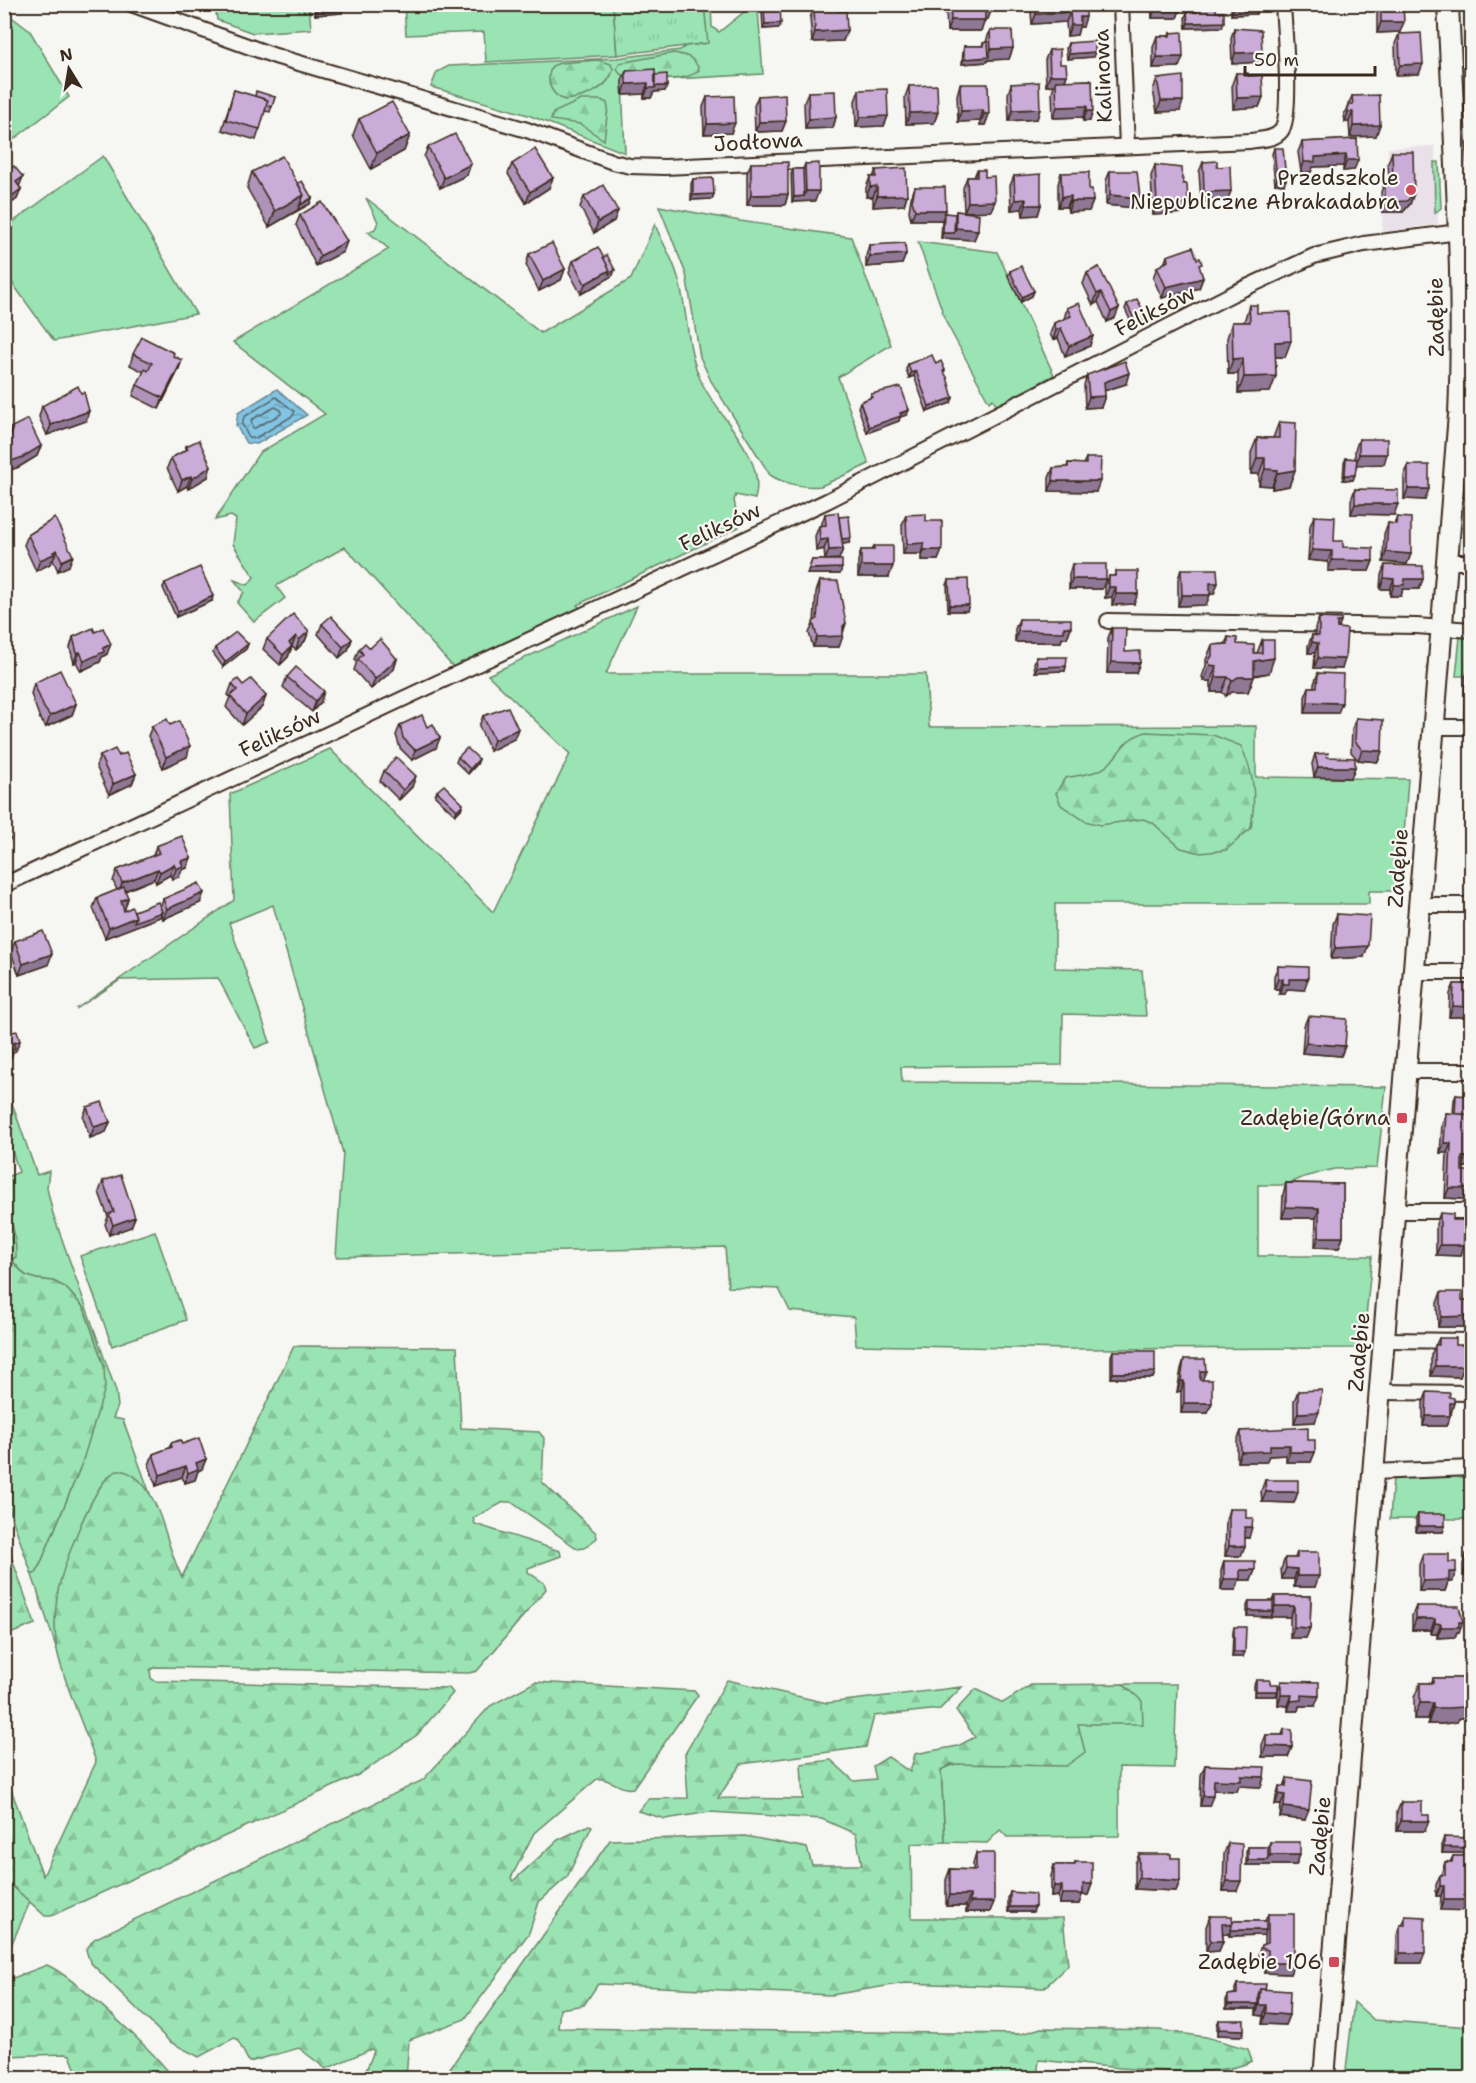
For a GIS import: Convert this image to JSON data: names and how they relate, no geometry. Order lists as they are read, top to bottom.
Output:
{
  "streets": {
    "street": [
      "Kalinowa",
      "Jodłowa",
      "Feliksów",
      "Zadębie"
    ]
  },
  "crossings": [
    ["Kalinowa", "Jodłowa"],
    ["Feliksów", "Zadębie"]
  ],
  "places": {
    "other": ["Przedszkole Niepubliczne Abrakadabra"],
    "transit": ["Zadębie/Górna", "Zadębie 106"]
  },
  "scale_bar": "50 m",
  "north": "top"
}
